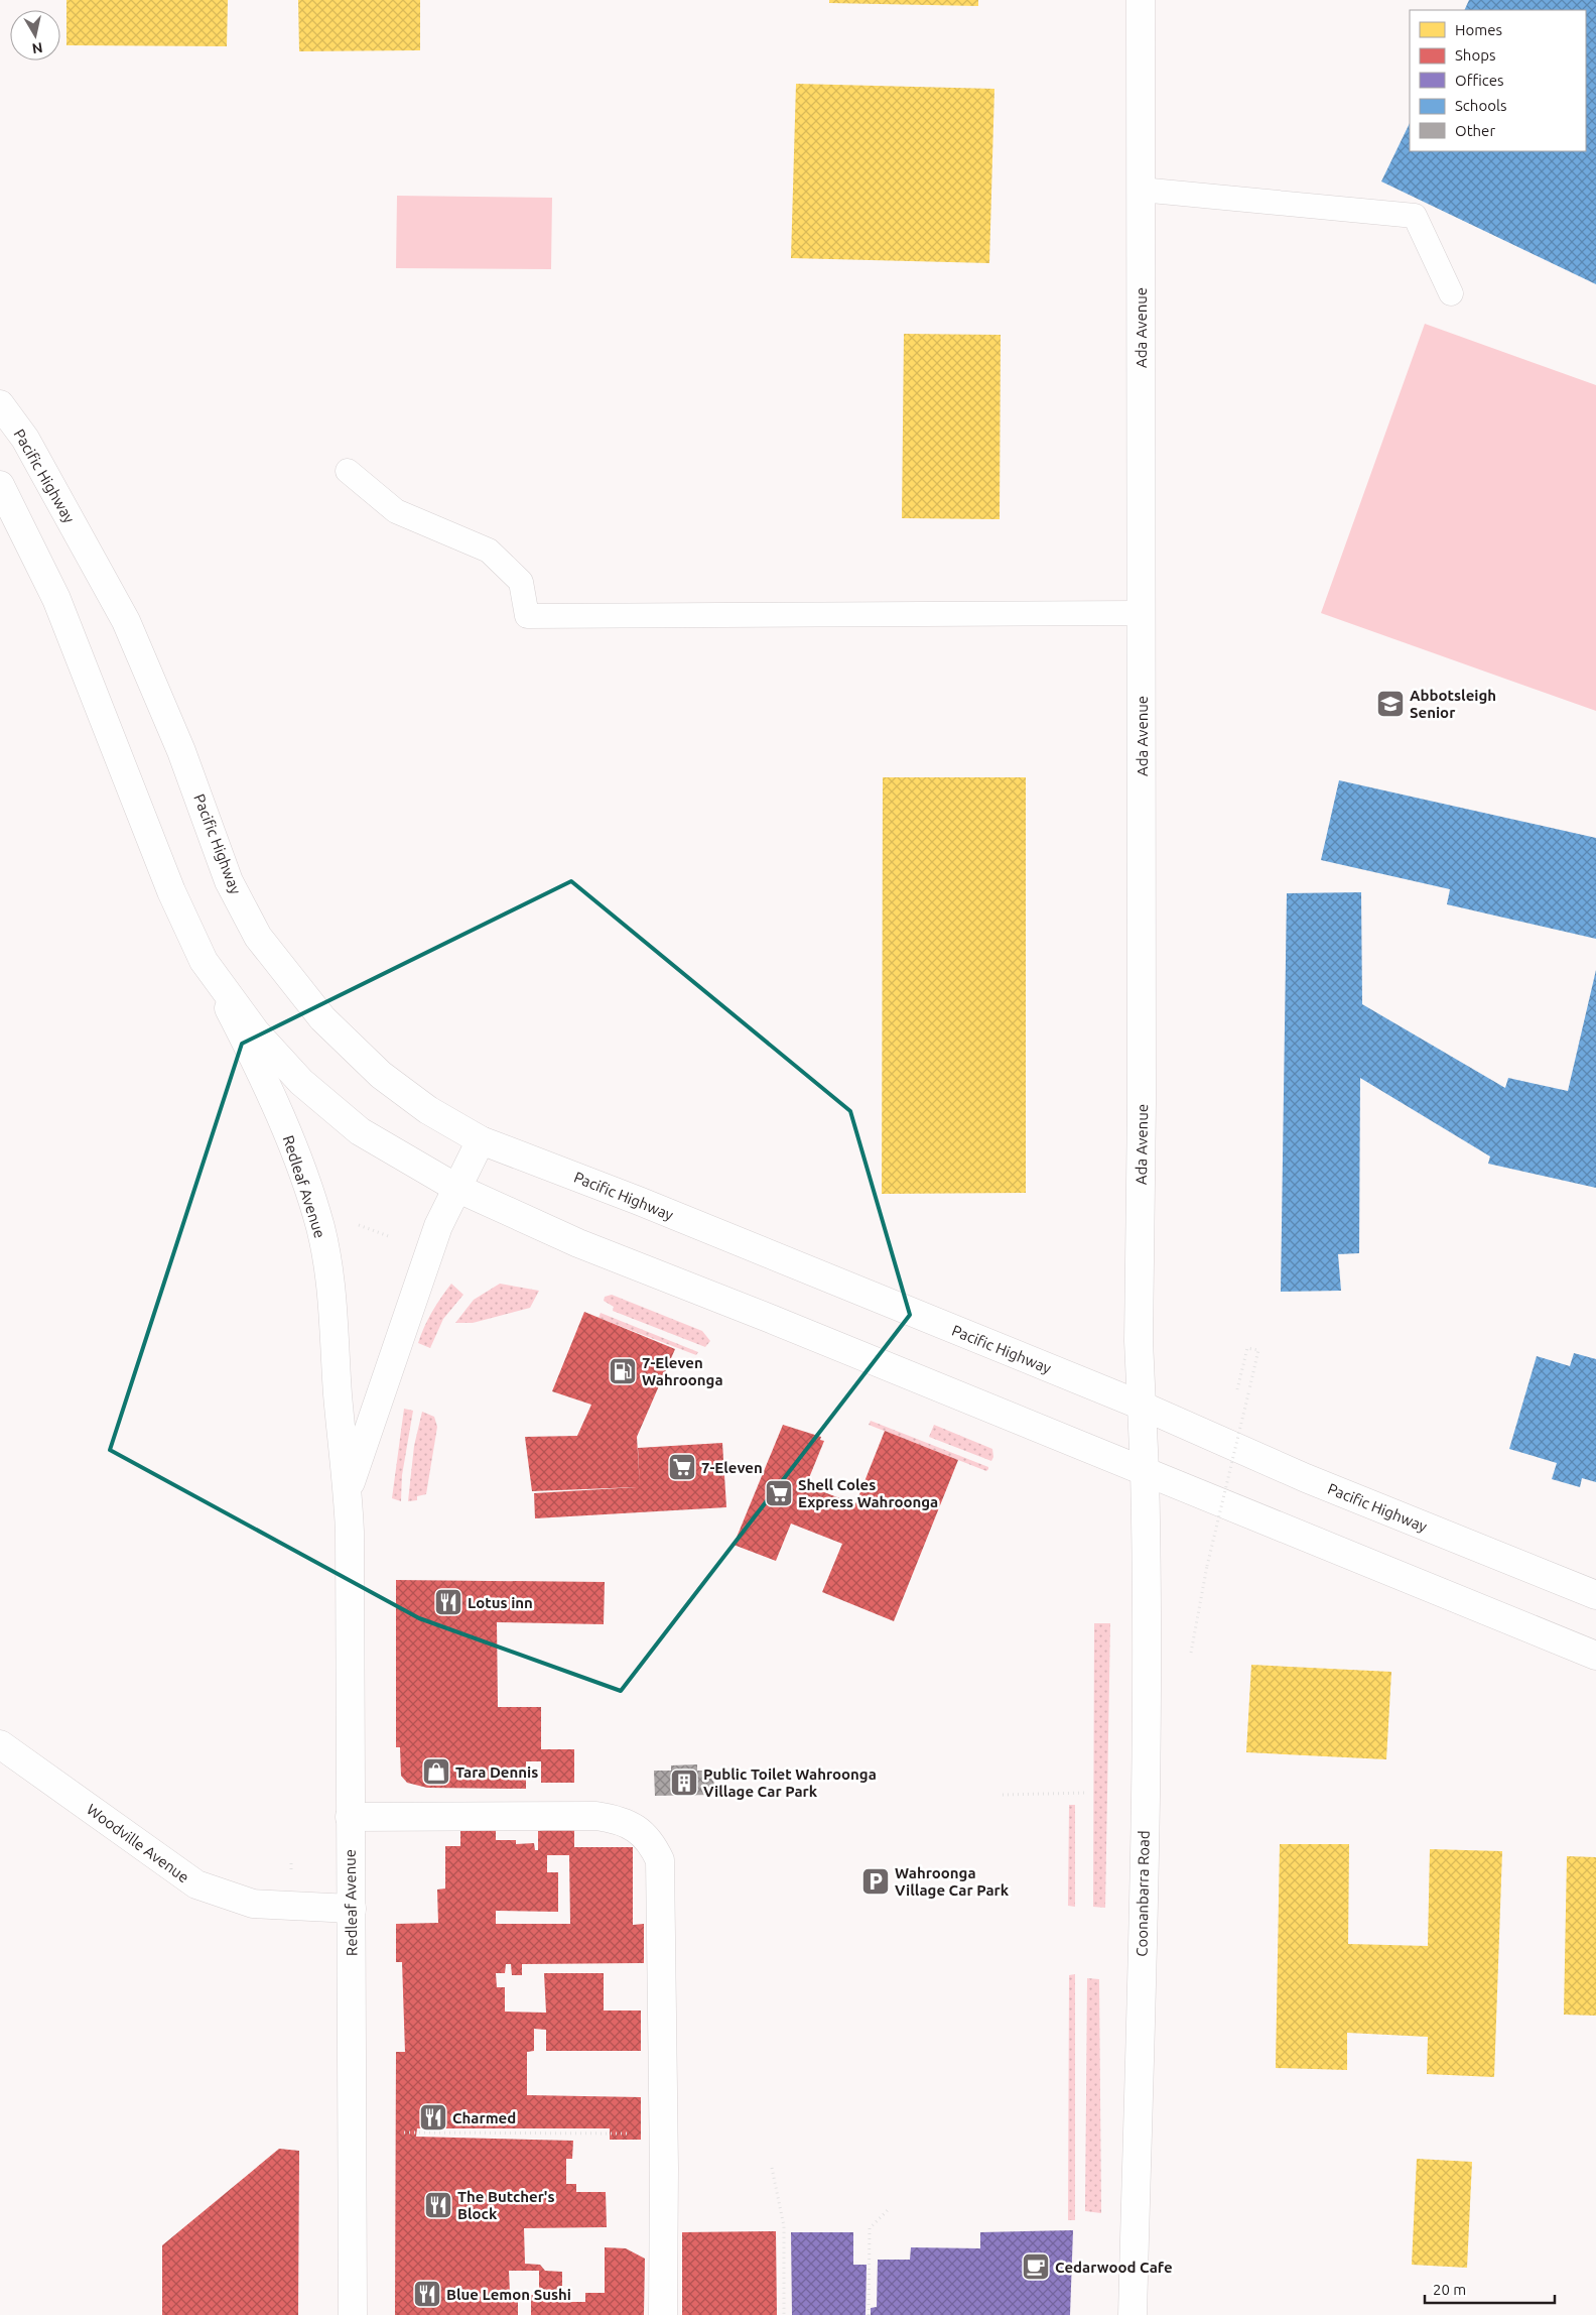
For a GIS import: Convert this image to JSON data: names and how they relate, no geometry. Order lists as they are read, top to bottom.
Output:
{
  "streets": {
    "main road": [
      "Ada Avenue",
      "Pacific Highway",
      "Redleaf Avenue",
      "Woodville Avenue",
      "Coonanbarra Road"
    ]
  },
  "crossings": [
    ["Ada Avenue", "Pacific Highway"],
    ["Ada Avenue", "Coonanbarra Road"],
    ["Pacific Highway", "Redleaf Avenue"],
    ["Redleaf Avenue", "Woodville Avenue"]
  ],
  "places": {
    "school or university": ["Abbotsleigh Senior"],
    "fuel station": ["7-Eleven Wahroonga"],
    "supermarket": ["7-Eleven", "Shell Coles Express Wahroonga"],
    "restaurant": [
      "Lotus inn",
      "Charmed",
      "The Butcher's Block",
      "Blue Lemon Sushi"
    ],
    "shop": ["Tara Dennis"],
    "building": ["Public Toilet Wahroonga Village Car Park"],
    "parking": ["Wahroonga Village Car Park"],
    "cafe": ["Cedarwood Cafe"]
  },
  "legend": [
    "Homes",
    "Shops",
    "Offices",
    "Schools",
    "Other"
  ],
  "scale_bar": "20 m",
  "north": "bottom"
}
